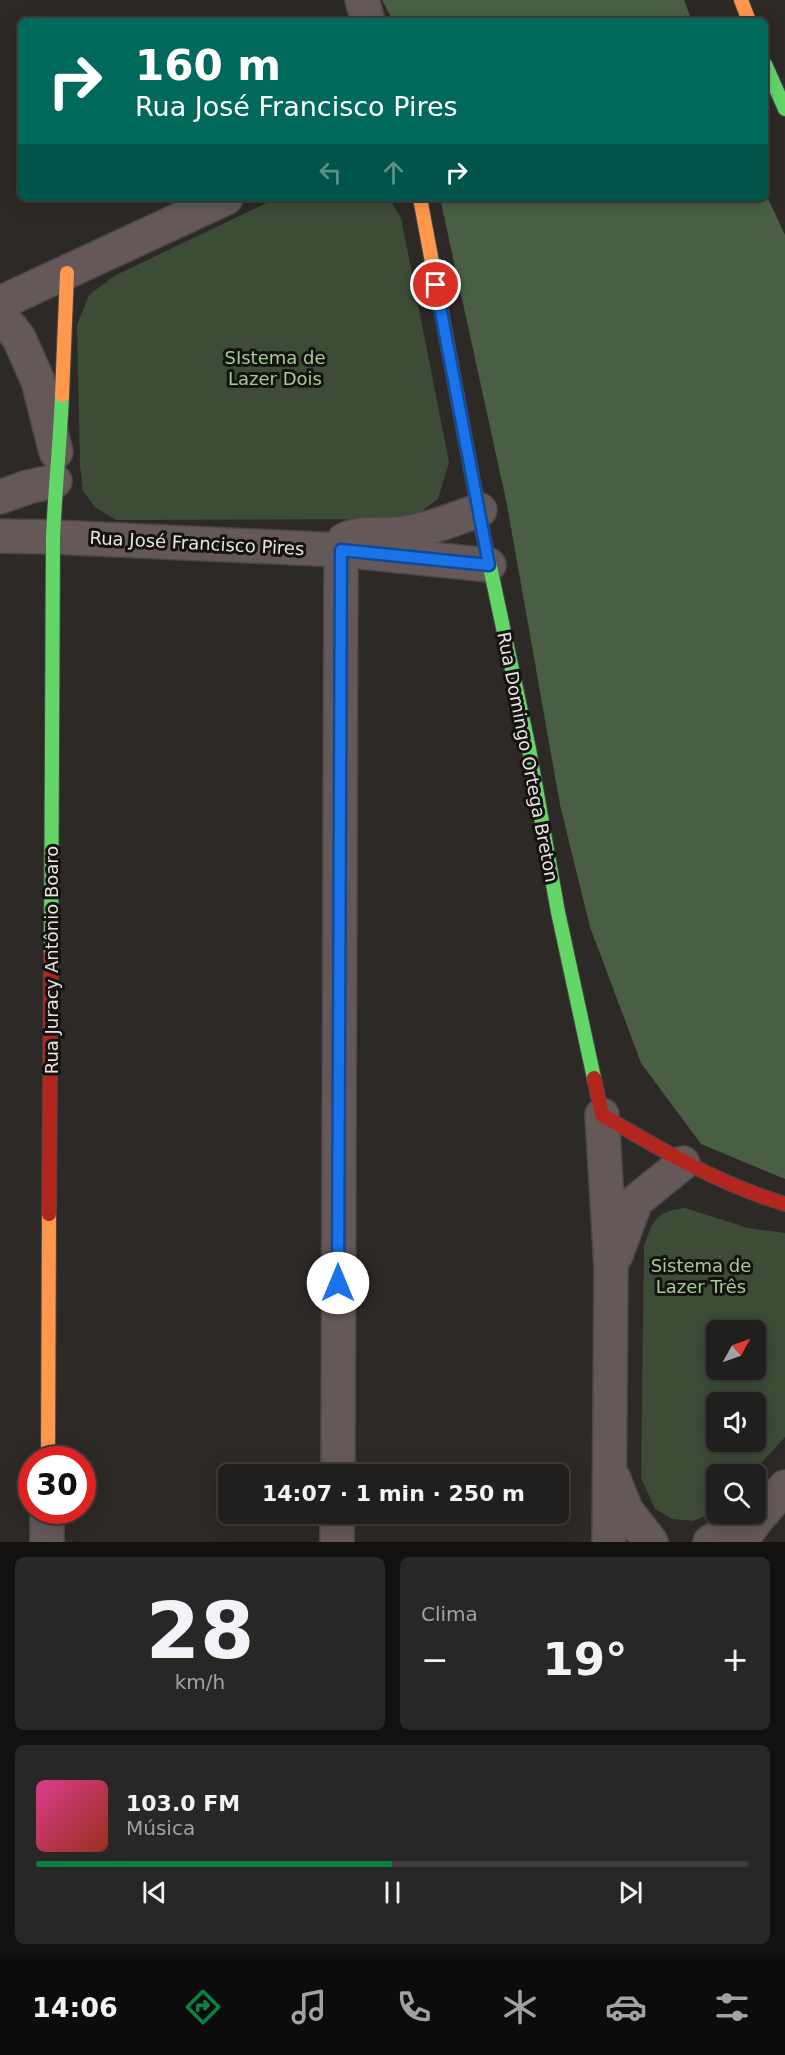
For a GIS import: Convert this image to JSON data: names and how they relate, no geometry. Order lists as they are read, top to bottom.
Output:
{
  "streets": {
    "street": ["Rua José Francisco Pires", "Rua Domingo Ortega Breton", "Rua Juracy Antônio Boaro"]
  },
  "crossings": [
    ["Rua José Francisco Pires", "Rua Domingo Ortega Breton"],
    ["Rua José Francisco Pires", "Rua Juracy Antônio Boaro"]
  ],
  "parks": ["SIstema de Lazer Dois", "Sistema de Lazer Três"],
  "north": "top right",
  "page": {
    "turn": ["160 m", "Rua José Francisco Pires"],
    "limit": "30",
    "trip": "14:07 · 1 min · 250 m",
    "tile": [
      ["28", "km/h"],
      "Clima"
    ],
    "heat": ["−", "19°", "+"],
    "song": ["103.0 FM", "Música"],
    "tabs": "14:06"
  }
}
